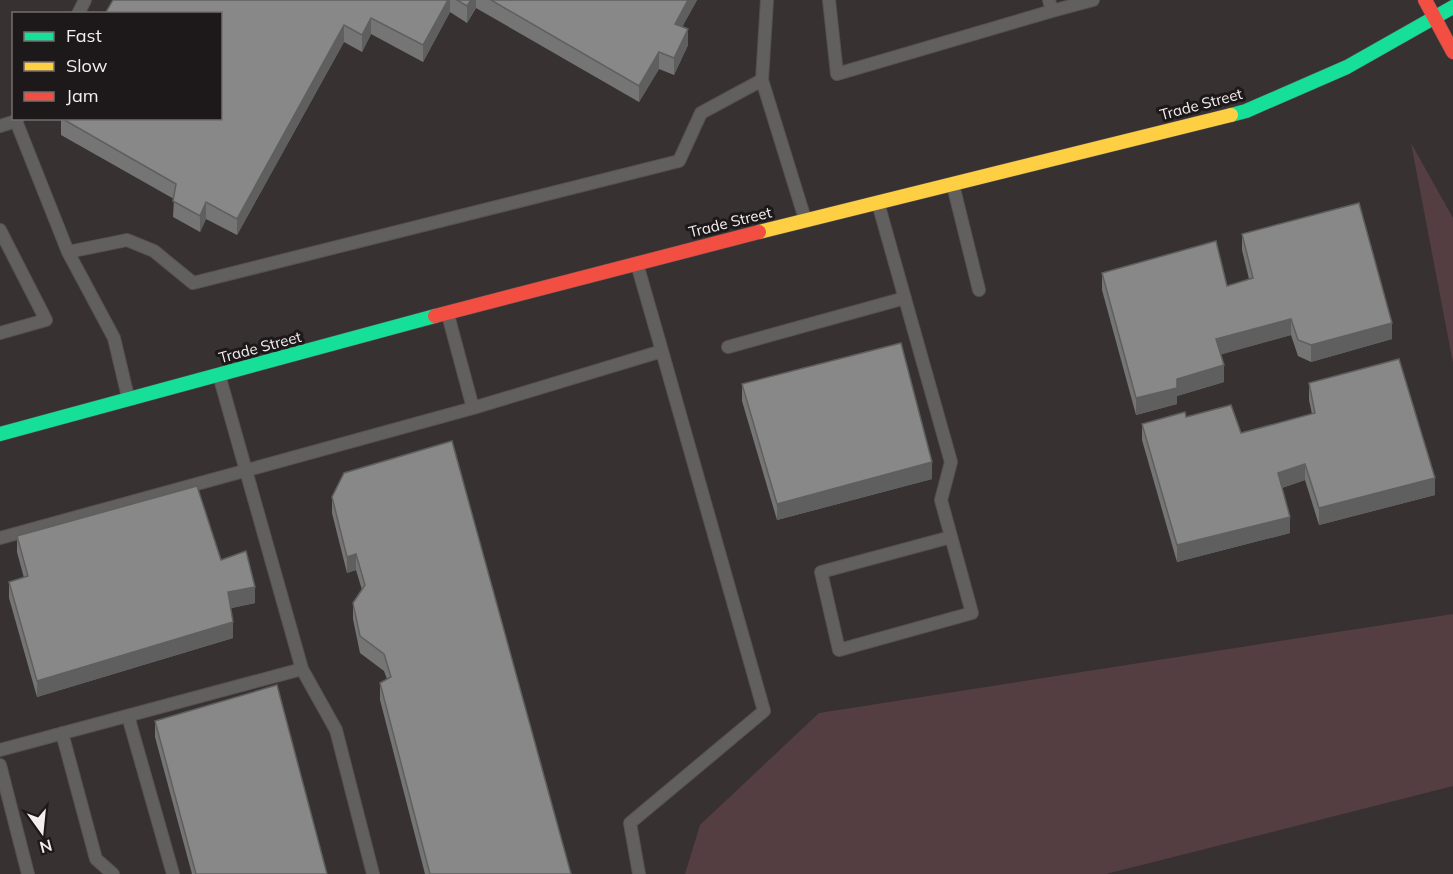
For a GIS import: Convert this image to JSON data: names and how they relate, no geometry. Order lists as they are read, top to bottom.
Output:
{
  "streets": {
    "street": ["Trade Street"]
  },
  "legend": ["Fast", "Slow", "Jam"],
  "north": "bottom"
}
